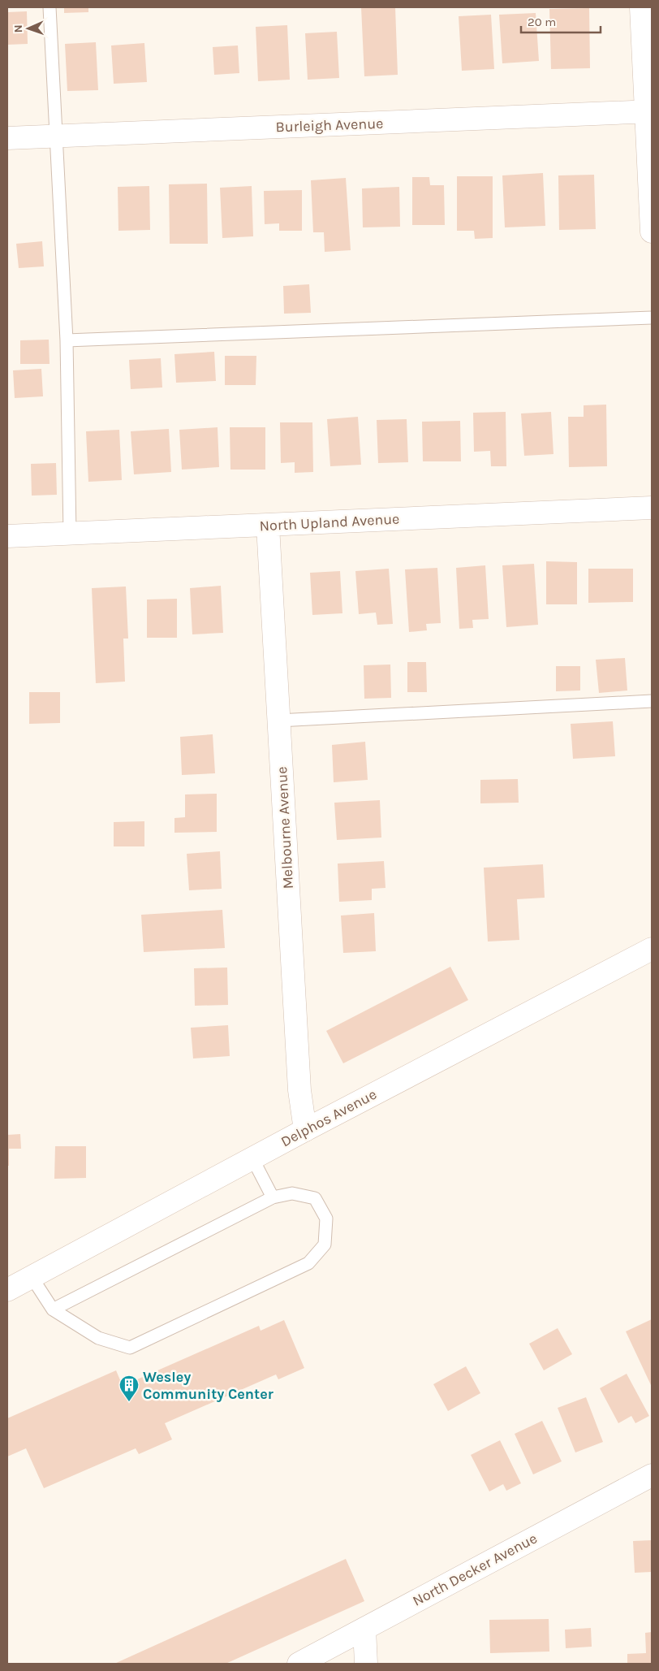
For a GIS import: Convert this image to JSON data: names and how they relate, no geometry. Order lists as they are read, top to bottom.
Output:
{
  "streets": {
    "street": [
      "Burleigh Avenue",
      "North Upland Avenue",
      "Melbourne Avenue",
      "Delphos Avenue",
      "North Decker Avenue"
    ]
  },
  "crossings": [
    ["North Upland Avenue", "Melbourne Avenue"],
    ["Melbourne Avenue", "Delphos Avenue"]
  ],
  "places": {
    "building": ["Wesley Community Center"]
  },
  "scale_bar": "20 m",
  "north": "left"
}
